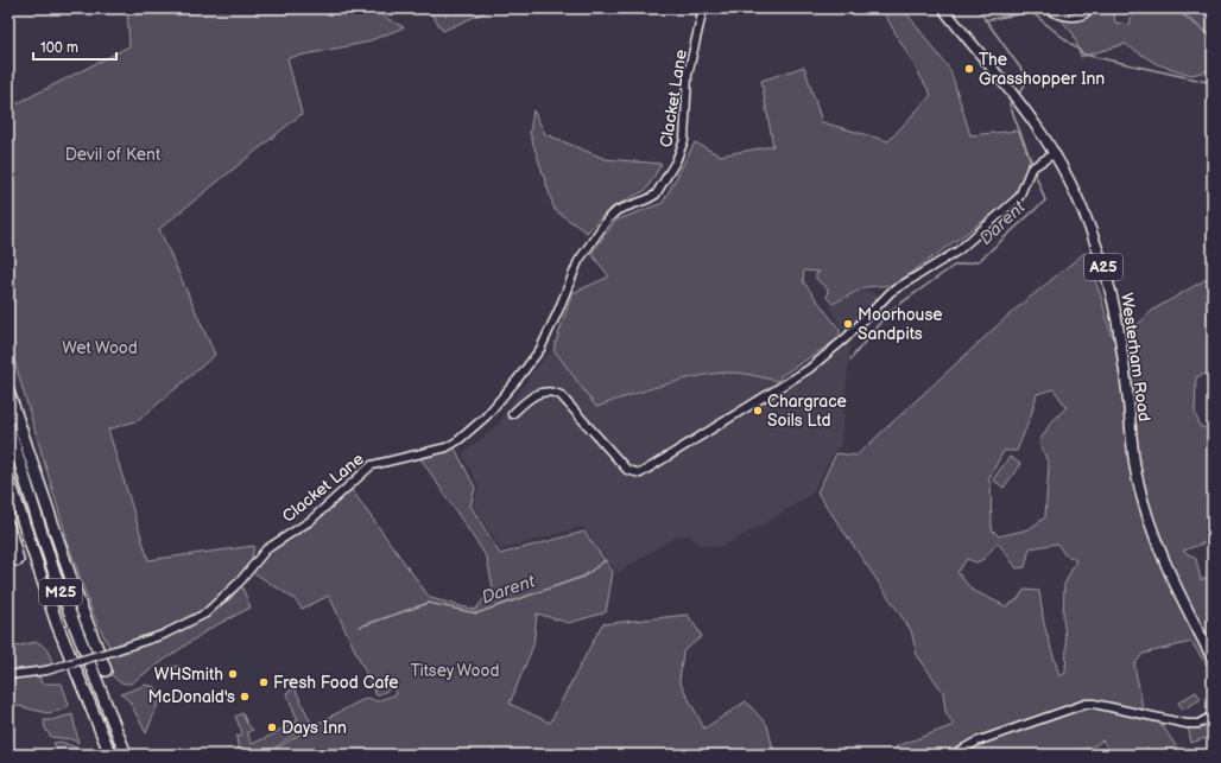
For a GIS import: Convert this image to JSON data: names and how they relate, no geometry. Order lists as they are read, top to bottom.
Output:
{
  "streets": {
    "highway": ["M25"],
    "main road": ["A25", "Westerham Road"],
    "street": ["Clacket Lane"]
  },
  "water": ["Darent"],
  "parks": ["Devil of Kent", "Wet Wood", "Titsey Wood"],
  "places": [
    "The Grasshopper Inn",
    "Moorhouse Sandpits",
    "Chargrace Soils Ltd",
    "WHSmith",
    "Fresh Food Cafe",
    "McDonald's",
    "Days Inn"
  ],
  "scale_bar": "100 m"
}
